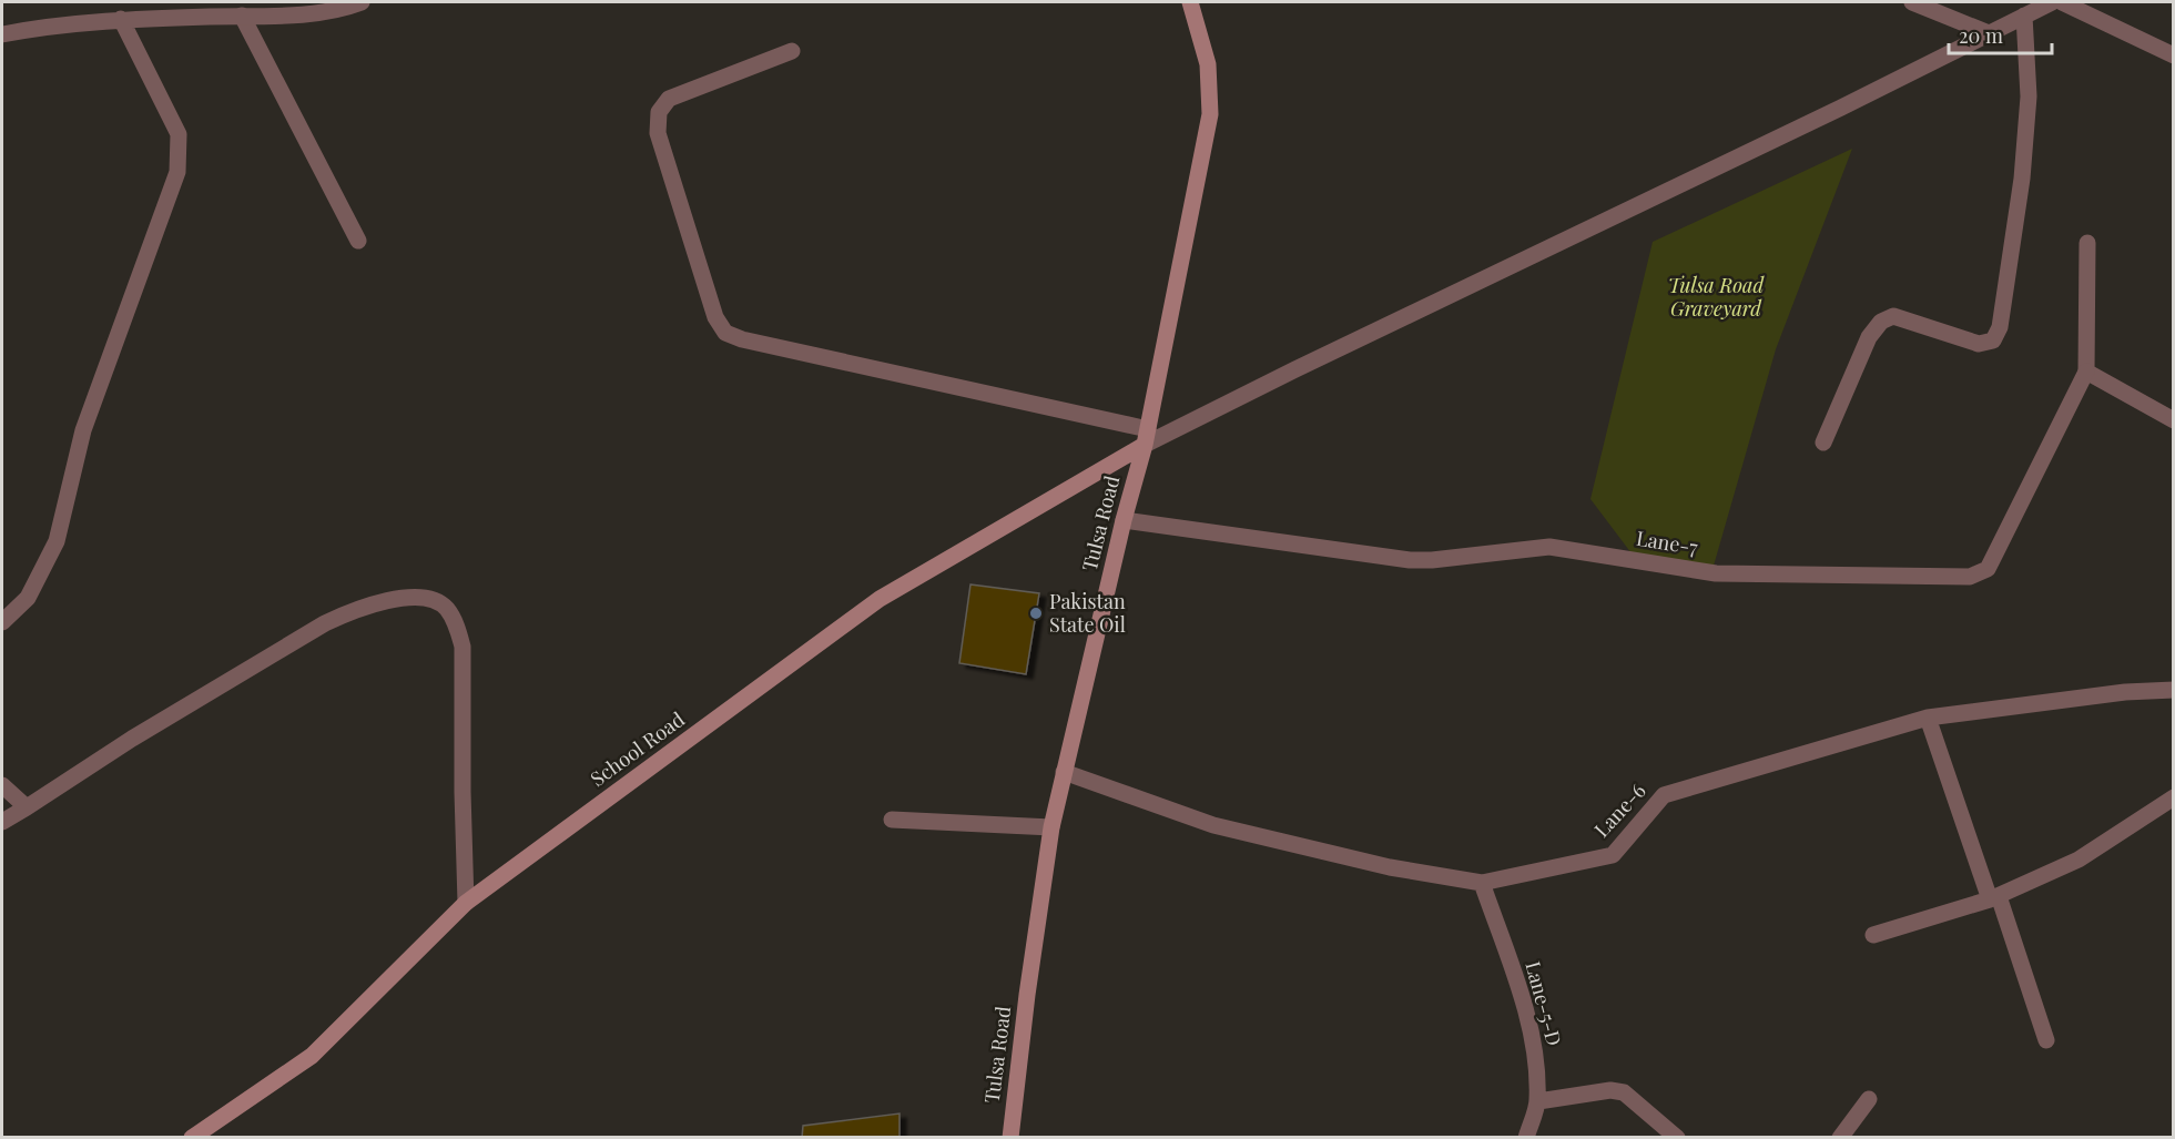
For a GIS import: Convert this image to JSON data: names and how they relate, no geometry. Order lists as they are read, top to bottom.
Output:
{
  "streets": {
    "street": [
      "Tulsa Road",
      "Lane-7",
      "School Road",
      "Lane-6",
      "Lane-5-D"
    ]
  },
  "crossings": [
    ["Tulsa Road", "Lane-7"],
    ["Tulsa Road", "School Road"],
    ["Tulsa Road", "Lane-6"],
    ["Lane-6", "Lane-5-D"]
  ],
  "parks": ["Tulsa Road Graveyard"],
  "places": ["Pakistan State Oil"],
  "scale_bar": "20 m"
}
